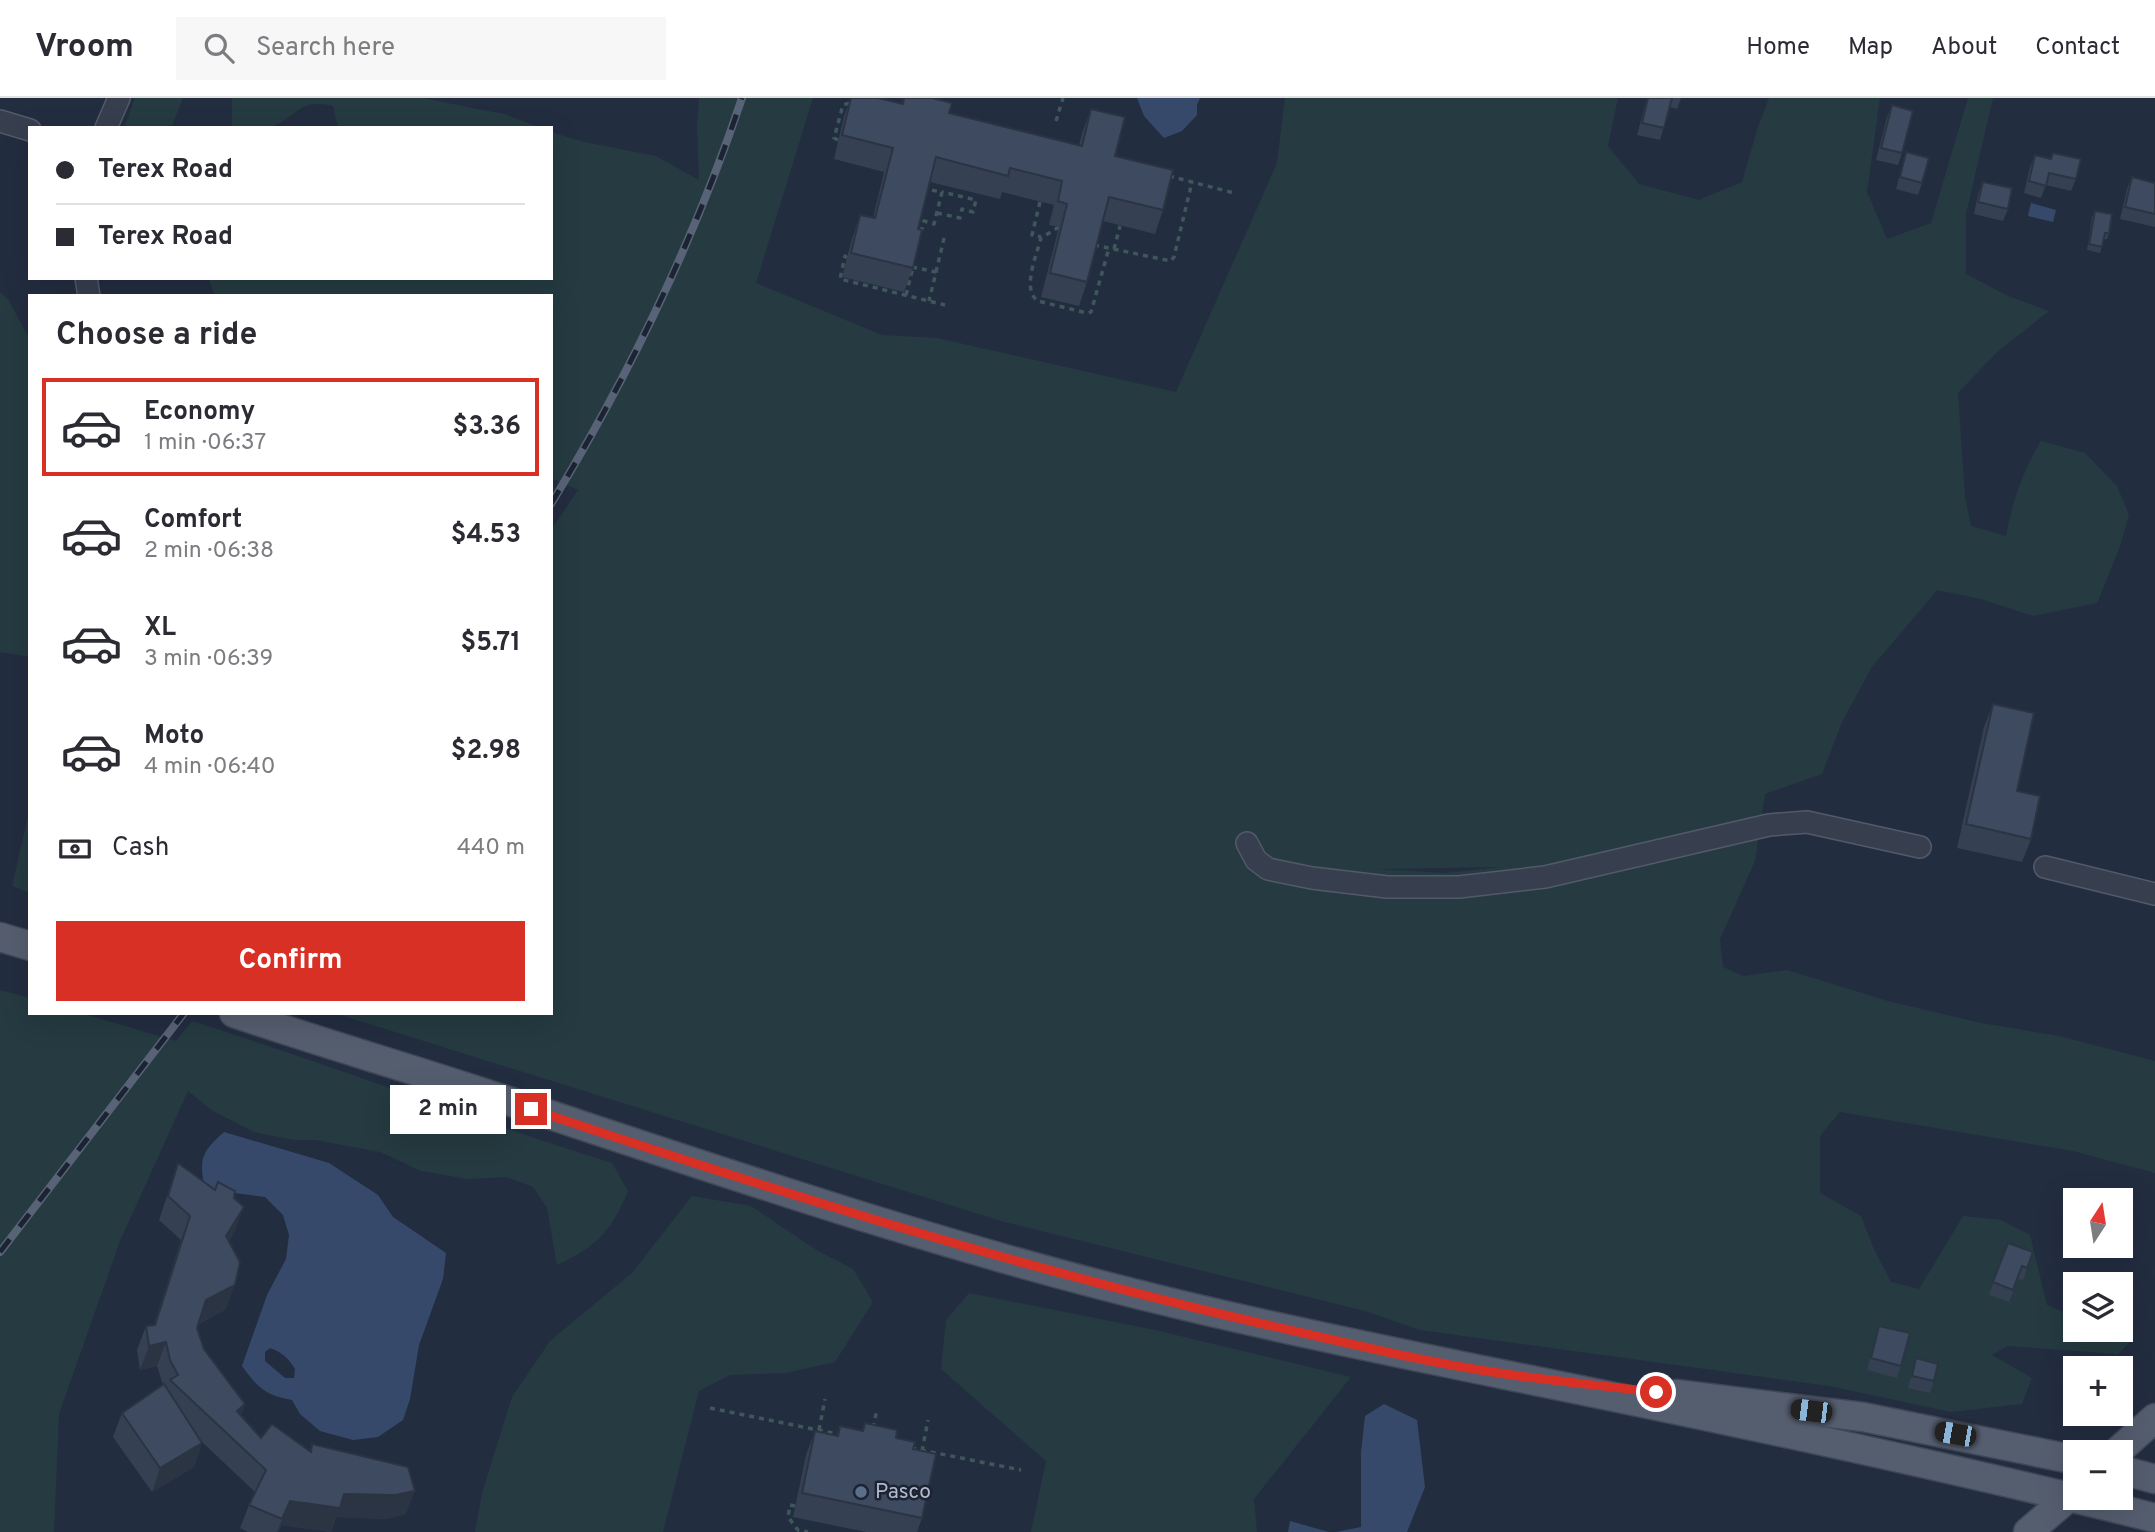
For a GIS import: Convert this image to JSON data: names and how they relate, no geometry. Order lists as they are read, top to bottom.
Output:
{
  "places": ["Pasco"],
  "north": "top",
  "page": {
    "header": "Vroom",
    "search": "Search here",
    "nav": [
      "Home",
      "Map",
      "About",
      "Contact"
    ],
    "banner": ["Terex Road", "Terex Road"],
    "heading": "Choose a ride",
    "list": [
      {
        "name": "Economy",
        "note": "1 min · 06:37",
        "value": "$3.36"
      },
      {
        "name": "Comfort",
        "note": "2 min · 06:38",
        "value": "$4.53"
      },
      {
        "name": "XL",
        "note": "3 min · 06:39",
        "value": "$5.71"
      },
      {
        "name": "Moto",
        "note": "4 min · 06:40",
        "value": "$2.98"
      }
    ],
    "pay": ["Cash", "440 m"],
    "buttons": "Confirm",
    "bubble": "2 min",
    "map_buttons": ["+", "−"]
  }
}
